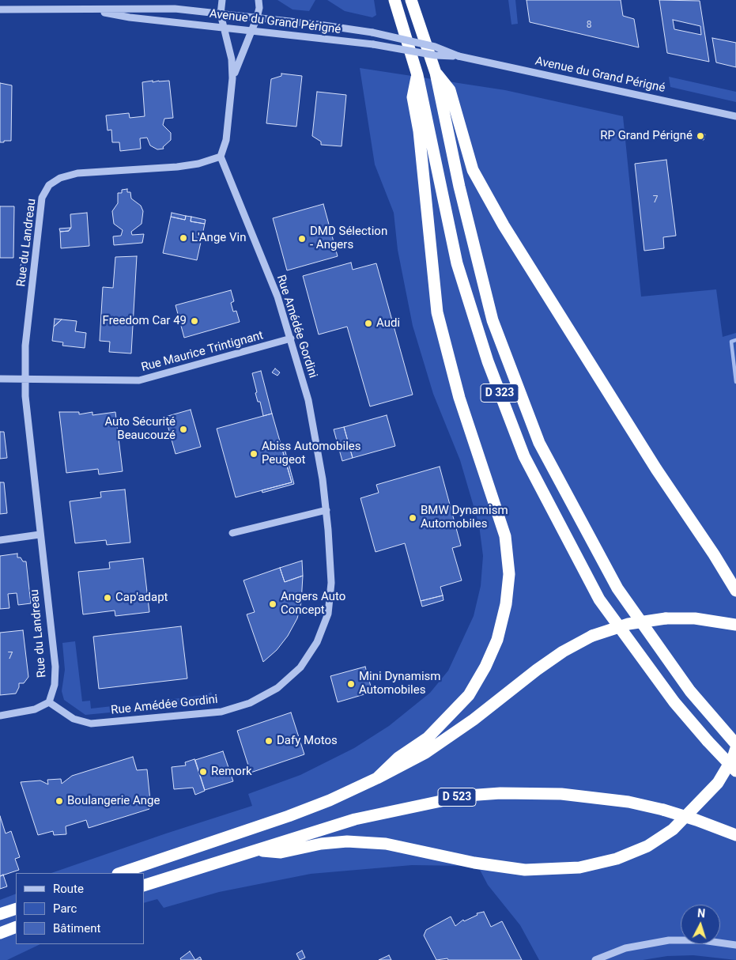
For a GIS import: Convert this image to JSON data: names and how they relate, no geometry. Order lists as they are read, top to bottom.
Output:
{
  "streets": {
    "highway": ["D 323", "D 523"],
    "street": [
      "Avenue du Grand Périgné",
      "Rue du Landreau",
      "Rue Amédée Gordini",
      "Rue Maurice Trintignant"
    ]
  },
  "crossings": [
    ["Rue du Landreau", "Rue Amédée Gordini"],
    ["Rue du Landreau", "Rue Maurice Trintignant"],
    ["Rue Amédée Gordini", "Rue Maurice Trintignant"]
  ],
  "places": [
    "RP Grand Périgné",
    "L'Ange Vin",
    "DMD Sélection - Angers",
    "Freedom Car 49",
    "Audi",
    "Auto Sécurité Beaucouzé",
    "Abiss Automobiles Peugeot",
    "BMW Dynamism Automobiles",
    "Cap'adapt",
    "Angers Auto Concept",
    "Mini Dynamism Automobiles",
    "Dafy Motos",
    "Remork",
    "Boulangerie Ange"
  ],
  "house_numbers": ["8", "7", "7"],
  "legend": ["Route", "Parc", "Bâtiment"],
  "north": "top"
}
